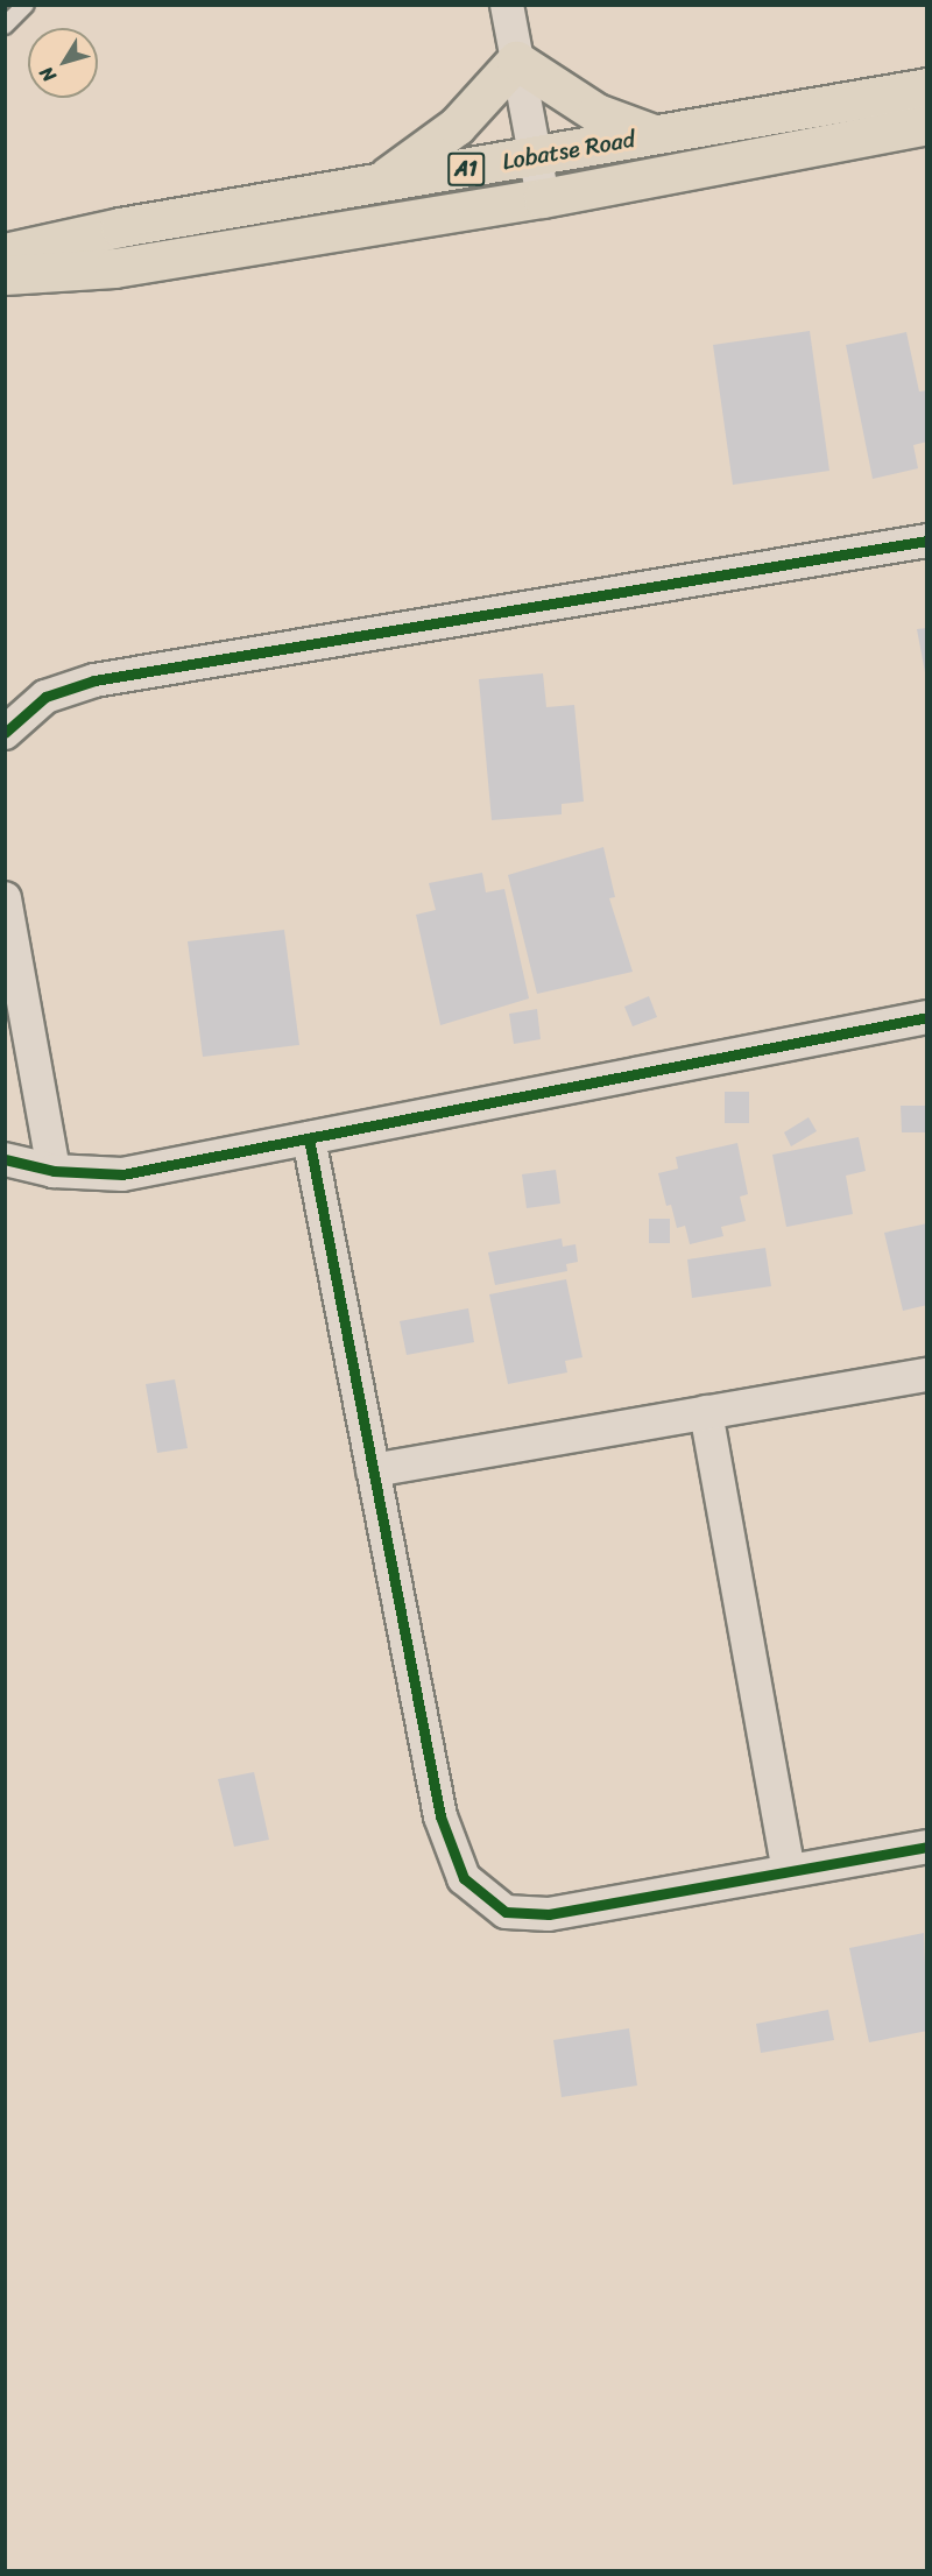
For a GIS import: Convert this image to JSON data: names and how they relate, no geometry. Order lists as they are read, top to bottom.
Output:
{
  "streets": {
    "highway": ["Lobatse Road", "A1"]
  },
  "north": "bottom left"
}
